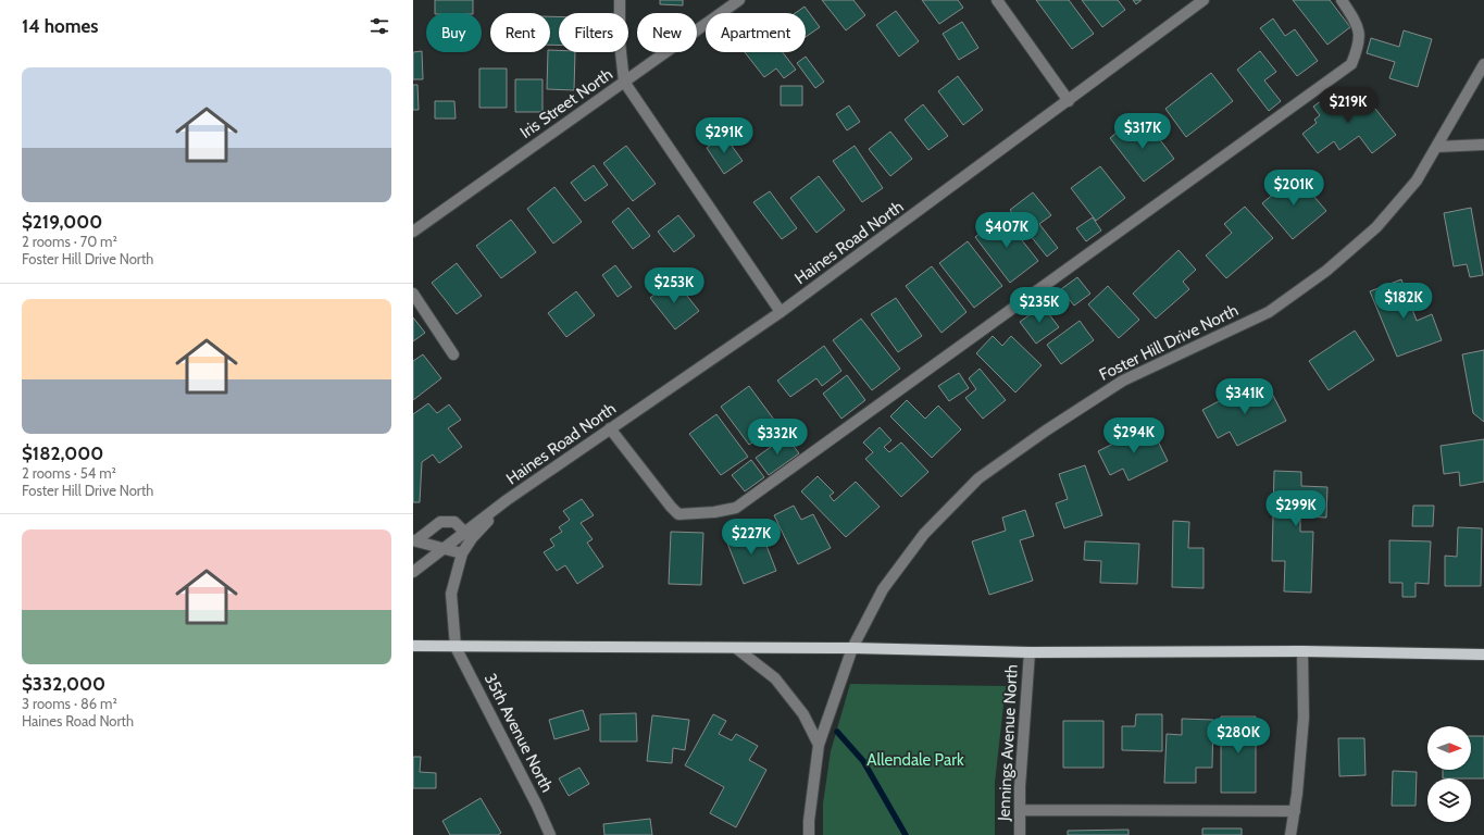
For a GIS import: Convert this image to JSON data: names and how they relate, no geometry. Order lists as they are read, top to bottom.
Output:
{
  "streets": {
    "street": [
      "Iris Street North",
      "Haines Road North",
      "Foster Hill Drive North",
      "35th Avenue North",
      "Jennings Avenue North"
    ]
  },
  "crossings": [
    ["Haines Road North", "35th Avenue North"]
  ],
  "parks": ["Allendale Park"],
  "north": "right",
  "page": {
    "heading": "14 homes",
    "chip": [
      "Buy",
      "Rent",
      "Filters",
      "New",
      "Apartment"
    ],
    "list": [
      {
        "name": "$219,000",
        "note": "2 rooms · 70 m² · Foster Hill Drive North"
      },
      {
        "name": "$182,000",
        "note": "2 rooms · 54 m² · Foster Hill Drive North"
      },
      {
        "name": "$332,000",
        "note": "3 rooms · 86 m² · Haines Road North"
      }
    ],
    "price": [
      "$219K",
      "$317K",
      "$291K",
      "$201K",
      "$407K",
      "$253K",
      "$182K",
      "$235K",
      "$341K",
      "$294K",
      "$332K",
      "$299K",
      "$227K",
      "$280K"
    ]
  }
}
